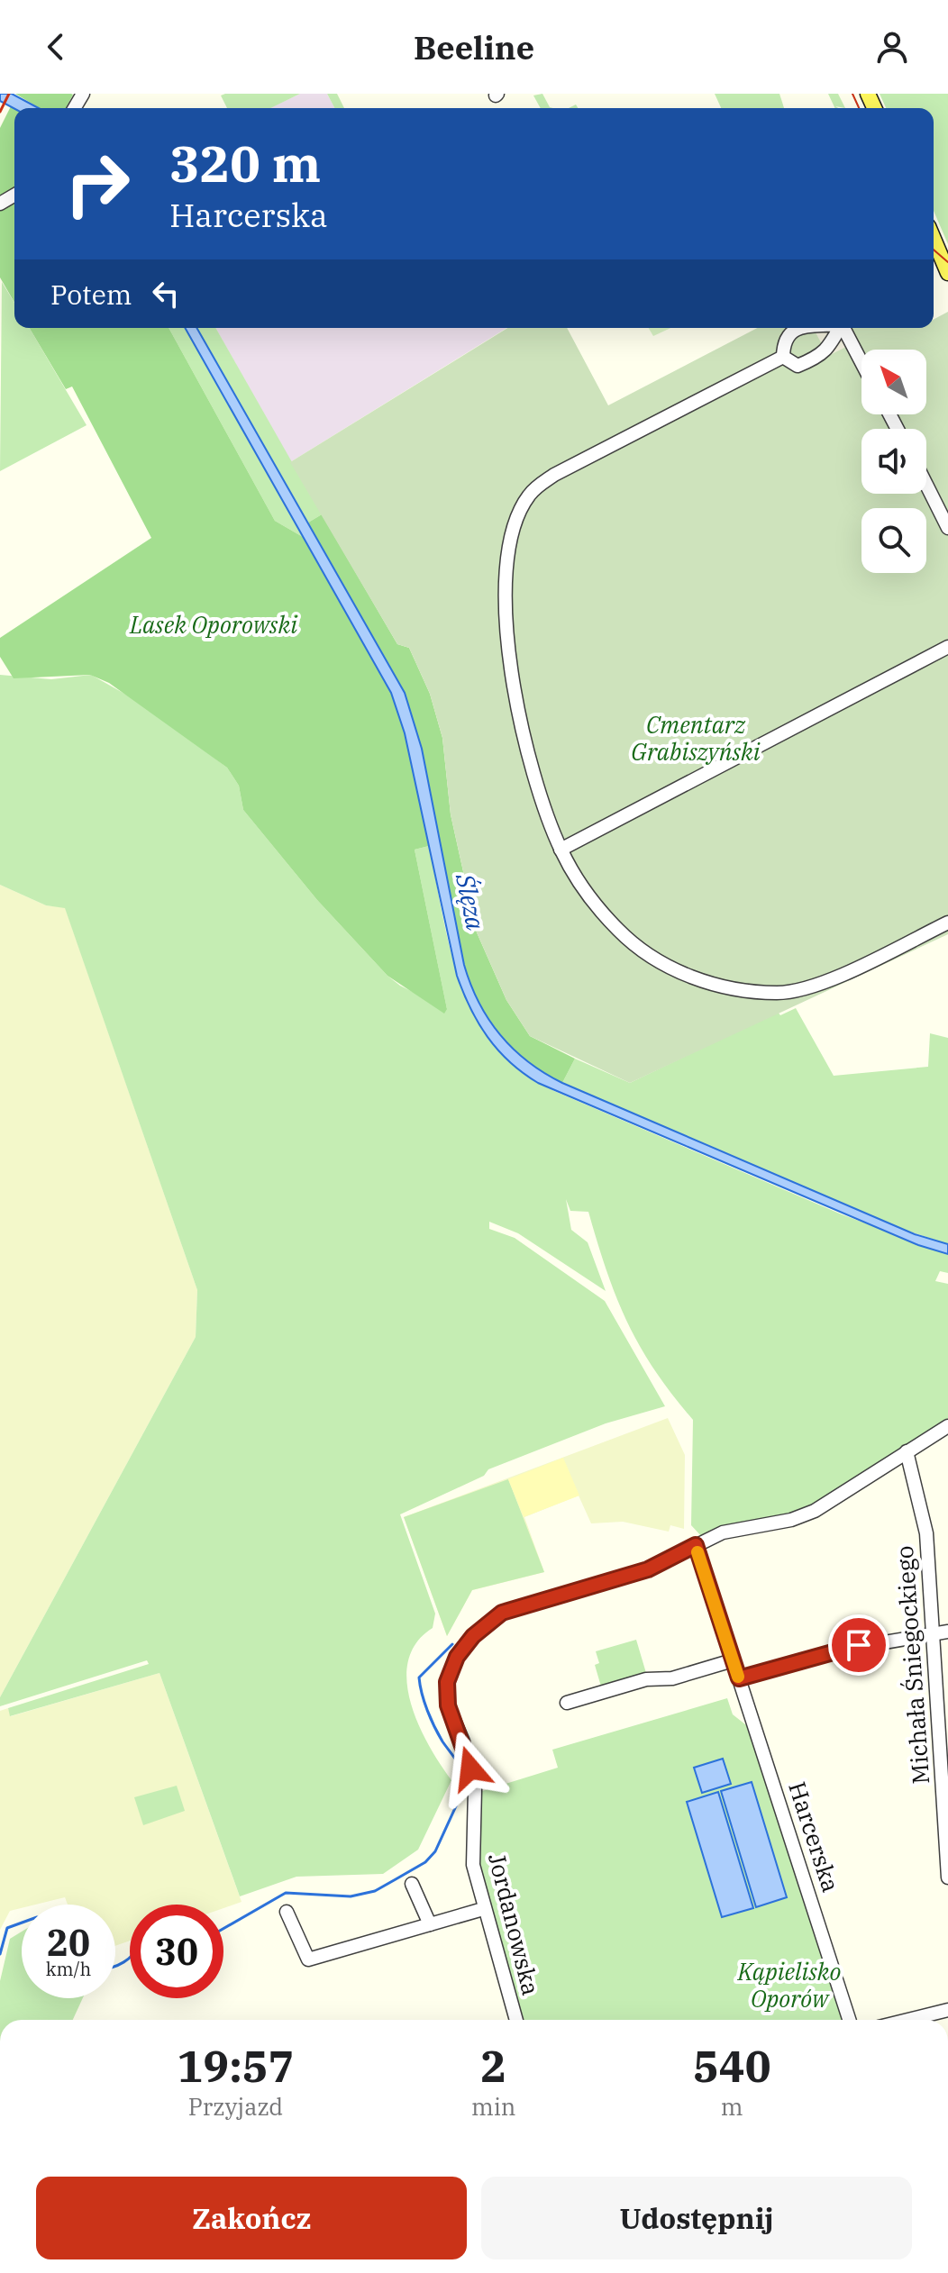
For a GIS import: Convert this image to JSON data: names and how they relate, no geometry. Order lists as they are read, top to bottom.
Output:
{
  "streets": {
    "street": ["Michała Śniegockiego", "Harcerska", "Jordanowska"]
  },
  "crossings": [
    ["Michała Śniegockiego", "Jordanowska"],
    ["Harcerska", "Jordanowska"]
  ],
  "water": ["Ślęza"],
  "parks": ["Lasek Oporowski", "Cmentarz Grabiszyński", "Kąpielisko Oporów"],
  "north": "top left",
  "page": {
    "header": "Beeline",
    "turn": ["320 m", "Harcerska"],
    "then": "Potem",
    "speed": "20 km/h",
    "limit": "30",
    "eta": [
      "19:57",
      "Przyjazd",
      "2",
      "min",
      "540",
      "m"
    ],
    "buttons": ["Zakończ", "Udostępnij"]
  }
}
